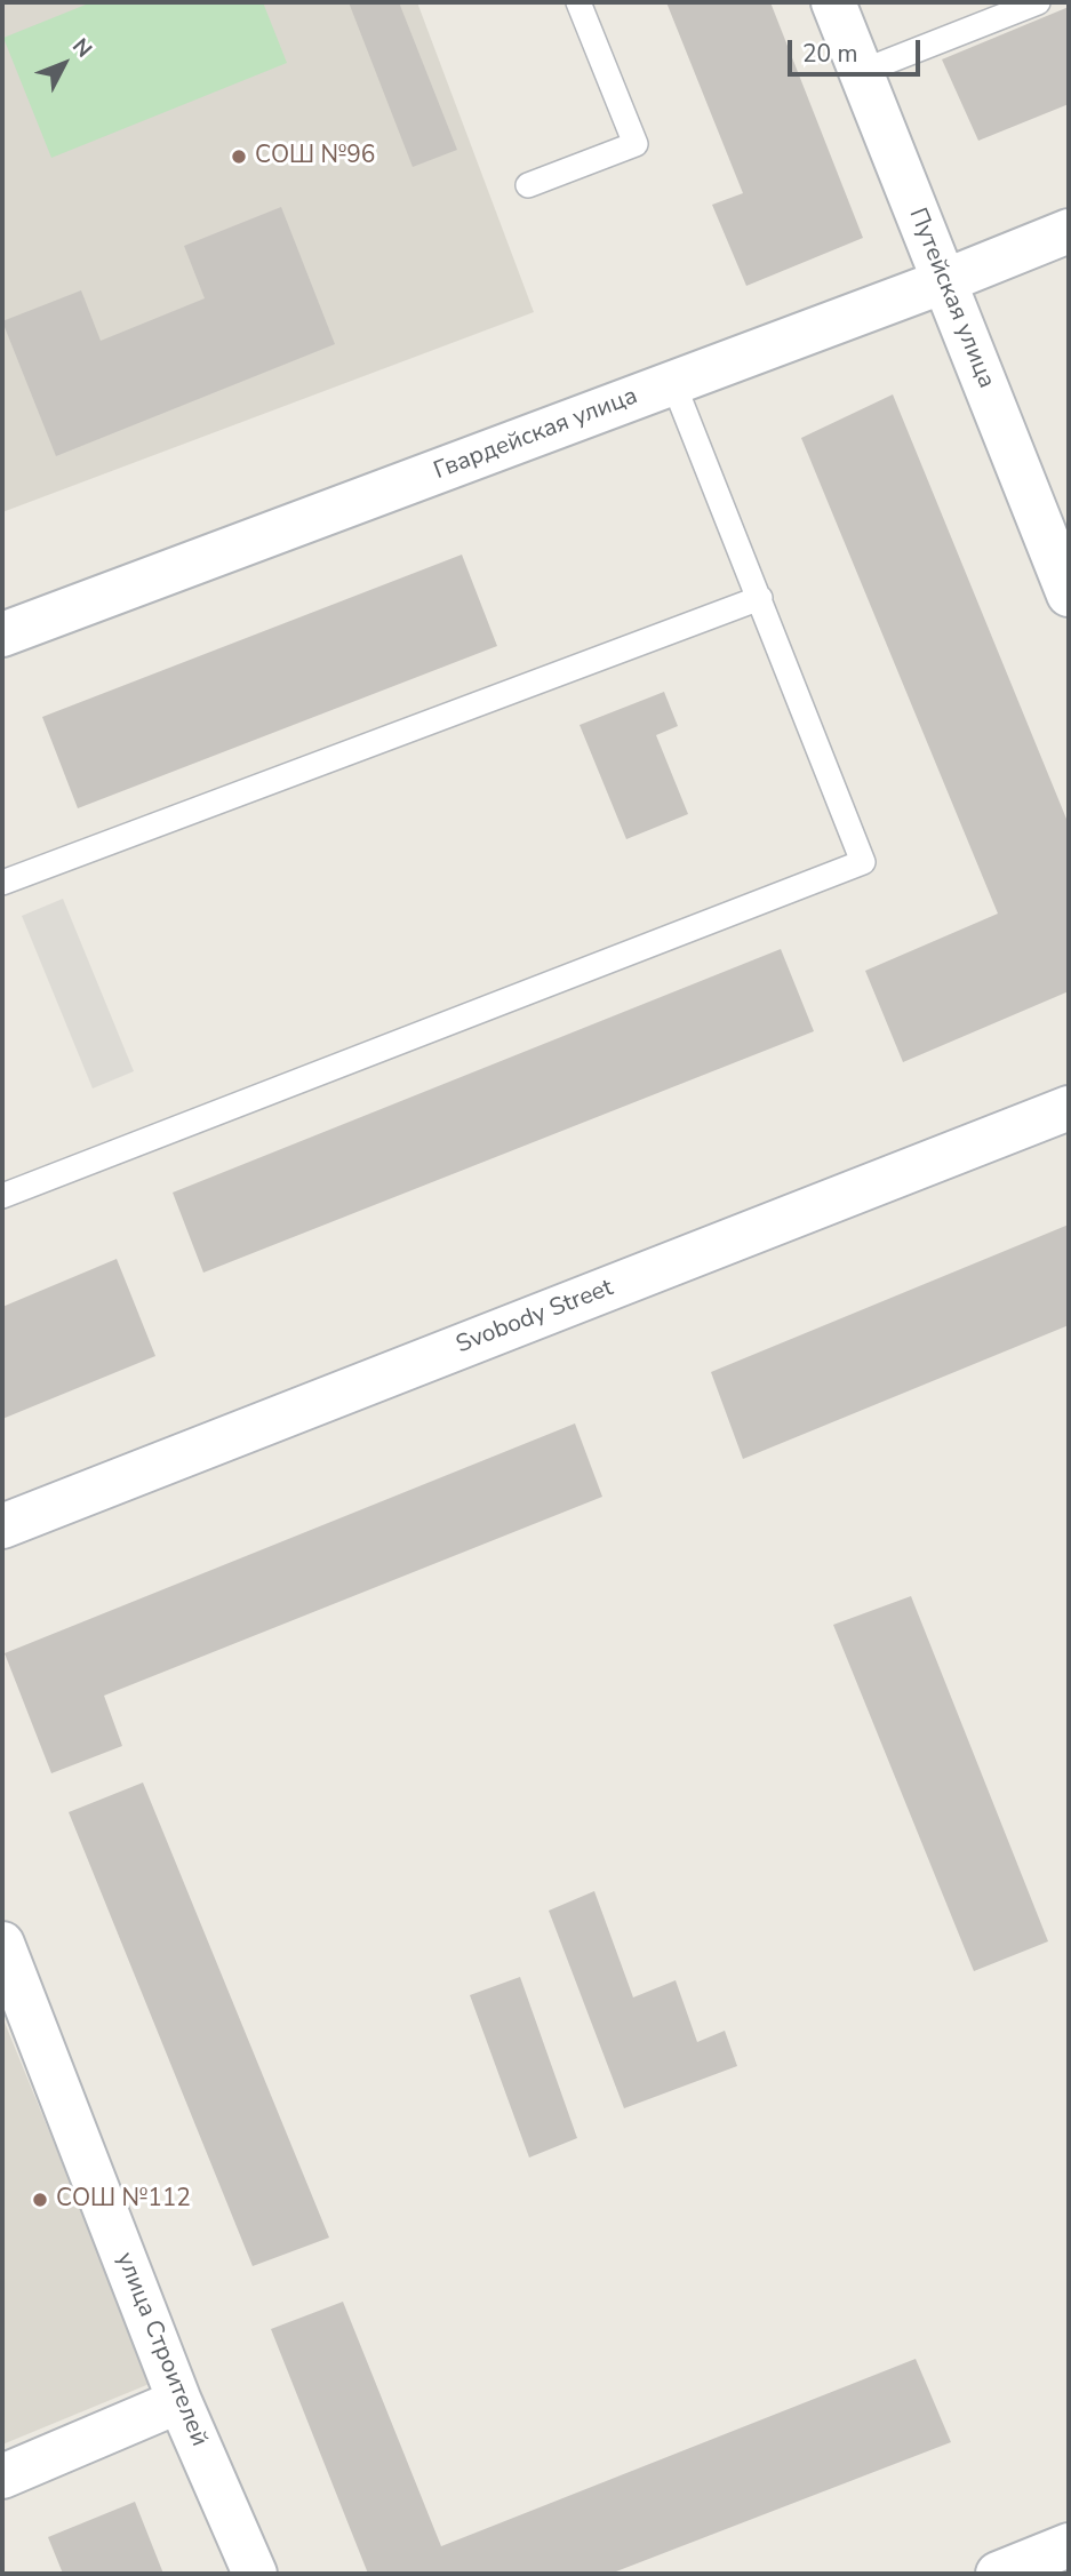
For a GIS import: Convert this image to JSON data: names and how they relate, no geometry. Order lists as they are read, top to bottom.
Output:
{
  "streets": {
    "street": [
      "Путейская улица",
      "Гвардейская улица",
      "Svobody Street",
      "улица Строителей"
    ]
  },
  "crossings": [
    ["Путейская улица", "Гвардейская улица"]
  ],
  "places": ["СОШ №96", "СОШ №112"],
  "scale_bar": "20 m",
  "north": "top right"
}
